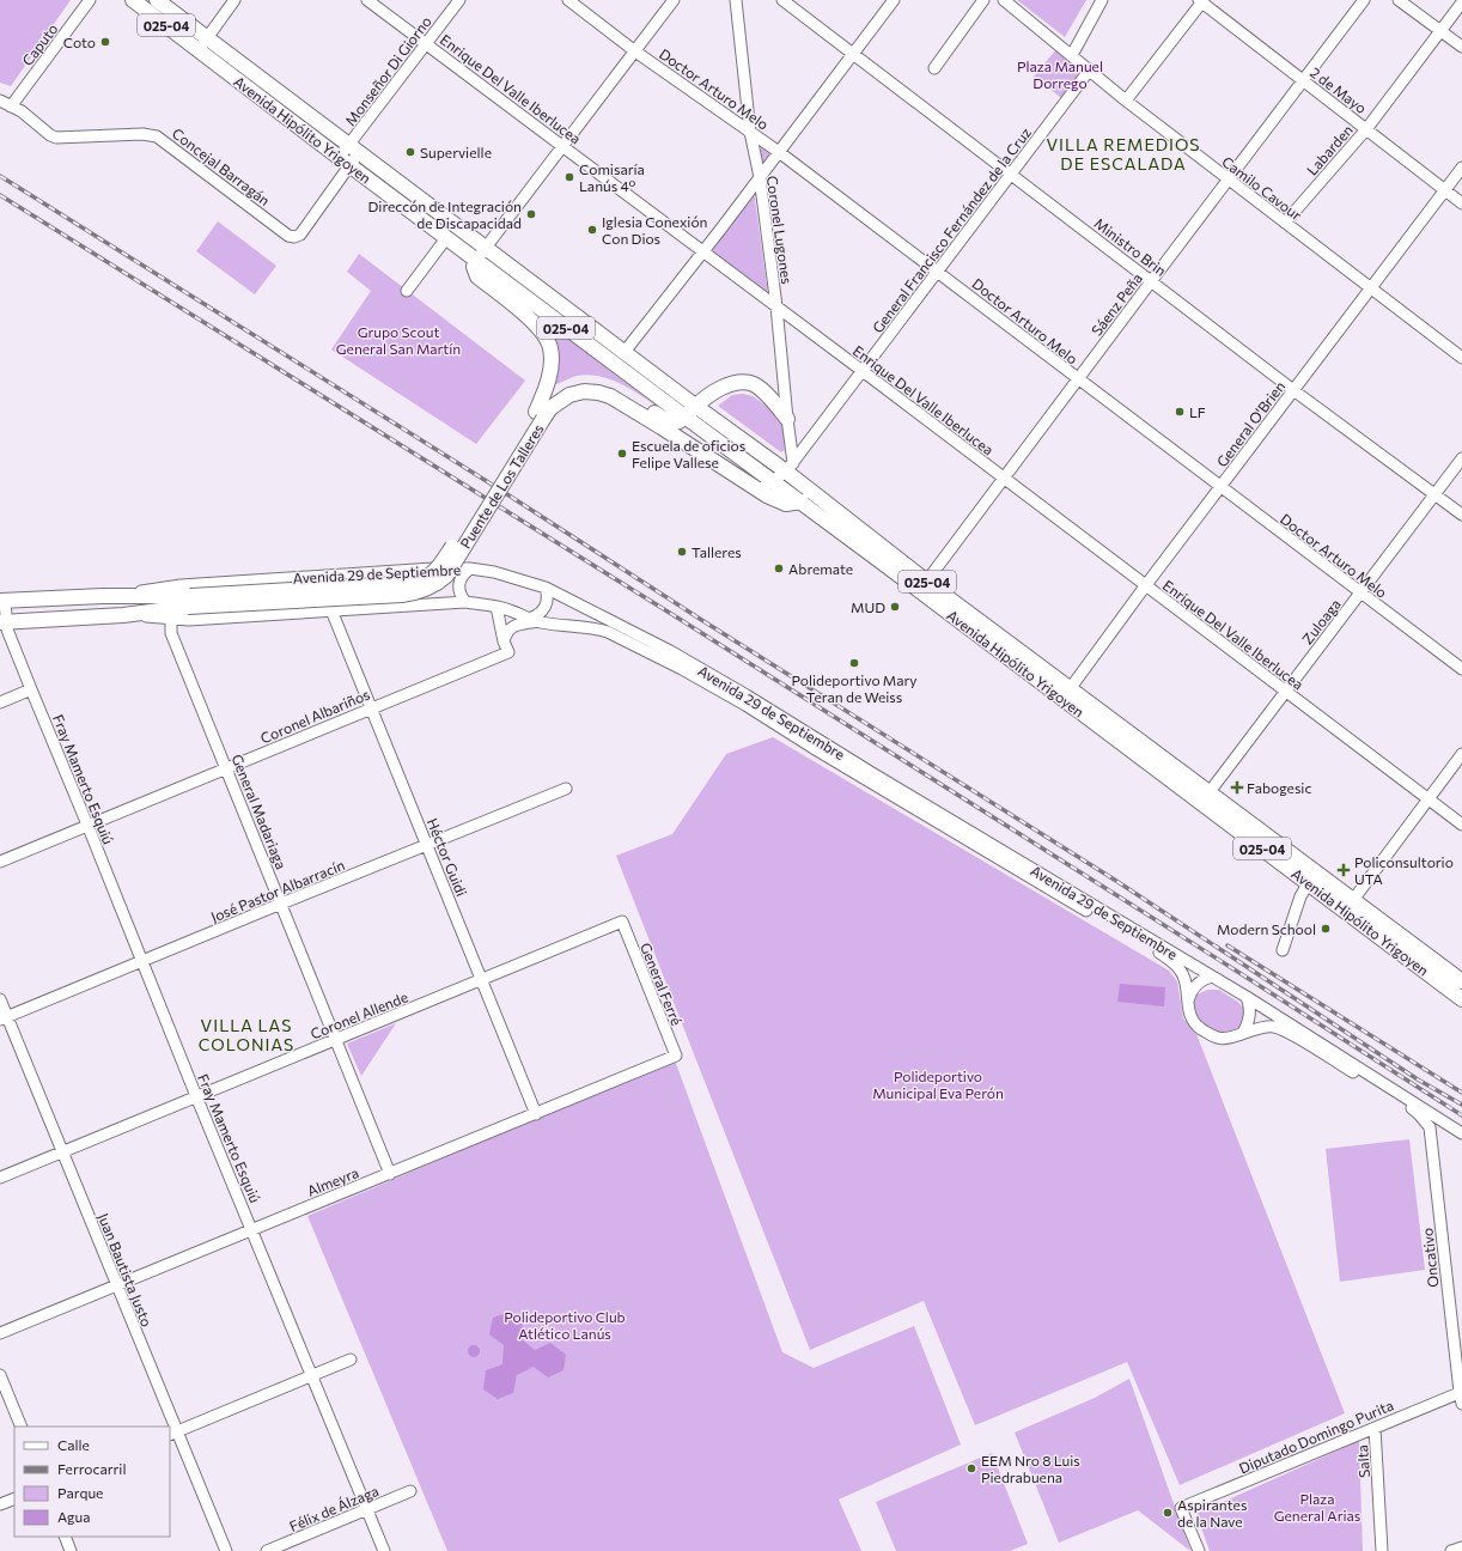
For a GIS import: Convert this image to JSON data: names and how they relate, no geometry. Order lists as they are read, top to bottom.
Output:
{
  "streets": {
    "main road": [
      "025-04",
      "Avenida Hipólito Yrigoyen",
      "Puente de Los Talleres",
      "Avenida 29 de Septiembre"
    ],
    "street": [
      "Caputo",
      "Monseñor Di Giorno",
      "Enrique Del Valle Iberlucea",
      "Doctor Arturo Melo",
      "2 de Mayo",
      "Labarden",
      "Concejal Barragán",
      "Camilo Cavour",
      "Coronel Lugones",
      "General Francisco Fernández de la Cruz",
      "Ministro Brin",
      "Sáenz Peña",
      "General O'Brien",
      "Zuloaga",
      "Coronel Albariños",
      "Fray Mamerto Esquiú",
      "General Madariaga",
      "Héctor Guidi",
      "José Pastor Albarracín",
      "General Ferré",
      "Coronel Allende",
      "Almeyra",
      "Oncativo",
      "Juan Bautista Justo",
      "Diputado Domingo Purita",
      "Salta",
      "Félix de Álzaga"
    ]
  },
  "crossings": [
    ["Caputo", "Concejal Barragán"],
    ["Monseñor Di Giorno", "Enrique Del Valle Iberlucea"],
    ["Monseñor Di Giorno", "Avenida Hipólito Yrigoyen"],
    ["Monseñor Di Giorno", "Concejal Barragán"],
    ["Enrique Del Valle Iberlucea", "Coronel Lugones"],
    ["Enrique Del Valle Iberlucea", "General Francisco Fernández de la Cruz"],
    ["Enrique Del Valle Iberlucea", "Sáenz Peña"],
    ["Enrique Del Valle Iberlucea", "General O'Brien"],
    ["Enrique Del Valle Iberlucea", "Zuloaga"],
    ["Doctor Arturo Melo", "Coronel Lugones"],
    ["Doctor Arturo Melo", "General Francisco Fernández de la Cruz"],
    ["Doctor Arturo Melo", "Sáenz Peña"],
    ["Doctor Arturo Melo", "General O'Brien"],
    ["Doctor Arturo Melo", "Zuloaga"],
    ["2 de Mayo", "Labarden"],
    ["2 de Mayo", "Sáenz Peña"],
    ["2 de Mayo", "General O'Brien"],
    ["Avenida Hipólito Yrigoyen", "Concejal Barragán"],
    ["Avenida Hipólito Yrigoyen", "Coronel Lugones"],
    ["Avenida Hipólito Yrigoyen", "General Francisco Fernández de la Cruz"],
    ["Avenida Hipólito Yrigoyen", "Sáenz Peña"],
    ["Avenida Hipólito Yrigoyen", "General O'Brien"],
    ["Avenida Hipólito Yrigoyen", "Puente de Los Talleres"],
    ["Avenida Hipólito Yrigoyen", "Zuloaga"],
    ["Labarden", "Camilo Cavour"],
    ["Camilo Cavour", "General Francisco Fernández de la Cruz"],
    ["Camilo Cavour", "Sáenz Peña"],
    ["Camilo Cavour", "General O'Brien"],
    ["Coronel Lugones", "General Francisco Fernández de la Cruz"],
    ["General Francisco Fernández de la Cruz", "Ministro Brin"],
    ["General Francisco Fernández de la Cruz", "Puente de Los Talleres"],
    ["Ministro Brin", "Sáenz Peña"],
    ["Ministro Brin", "General O'Brien"],
    ["Ministro Brin", "Zuloaga"],
    ["Puente de Los Talleres", "Avenida 29 de Septiembre"],
    ["Avenida 29 de Septiembre", "Fray Mamerto Esquiú"],
    ["Avenida 29 de Septiembre", "General Madariaga"],
    ["Avenida 29 de Septiembre", "Héctor Guidi"],
    ["Avenida 29 de Septiembre", "Oncativo"],
    ["Coronel Albariños", "Fray Mamerto Esquiú"],
    ["Coronel Albariños", "General Madariaga"],
    ["Coronel Albariños", "Héctor Guidi"],
    ["Fray Mamerto Esquiú", "José Pastor Albarracín"],
    ["Fray Mamerto Esquiú", "Coronel Allende"],
    ["Fray Mamerto Esquiú", "Almeyra"],
    ["Fray Mamerto Esquiú", "Félix de Álzaga"],
    ["General Madariaga", "José Pastor Albarracín"],
    ["General Madariaga", "Coronel Allende"],
    ["General Madariaga", "Almeyra"],
    ["Héctor Guidi", "José Pastor Albarracín"],
    ["Héctor Guidi", "Coronel Allende"],
    ["Héctor Guidi", "Almeyra"],
    ["José Pastor Albarracín", "Juan Bautista Justo"],
    ["General Ferré", "Coronel Allende"],
    ["General Ferré", "Almeyra"],
    ["Coronel Allende", "Juan Bautista Justo"],
    ["Almeyra", "Juan Bautista Justo"],
    ["Oncativo", "Diputado Domingo Purita"],
    ["Diputado Domingo Purita", "Salta"]
  ],
  "districts": ["VILLA REMEDIOS DE ESCALADA", "VILLA LAS COLONIAS"],
  "parks": [
    "Plaza Manuel Dorrego",
    "Grupo Scout General San Martín",
    "Polideportivo Municipal Eva Perón",
    "Polideportivo Club Atlético Lanús",
    "Plaza General Arias"
  ],
  "places": {
    "other": [
      "Coto",
      "Supervielle",
      "Comisaría Lanús 4°",
      "Direccón de Integración de Discapacidad",
      "Iglesia Conexión Con Dios",
      "LF",
      "Escuela de oficios Felipe Vallese",
      "Talleres",
      "Abremate",
      "MUD",
      "Polideportivo Mary Teran de Weiss",
      "Modern School",
      "EEM Nro 8 Luis Piedrabuena",
      "Aspirantes de la Nave"
    ],
    "health": ["Fabogesic", "Policonsultorio UTA"]
  },
  "legend": [
    "Calle",
    "Ferrocarril",
    "Parque",
    "Agua"
  ]
}
